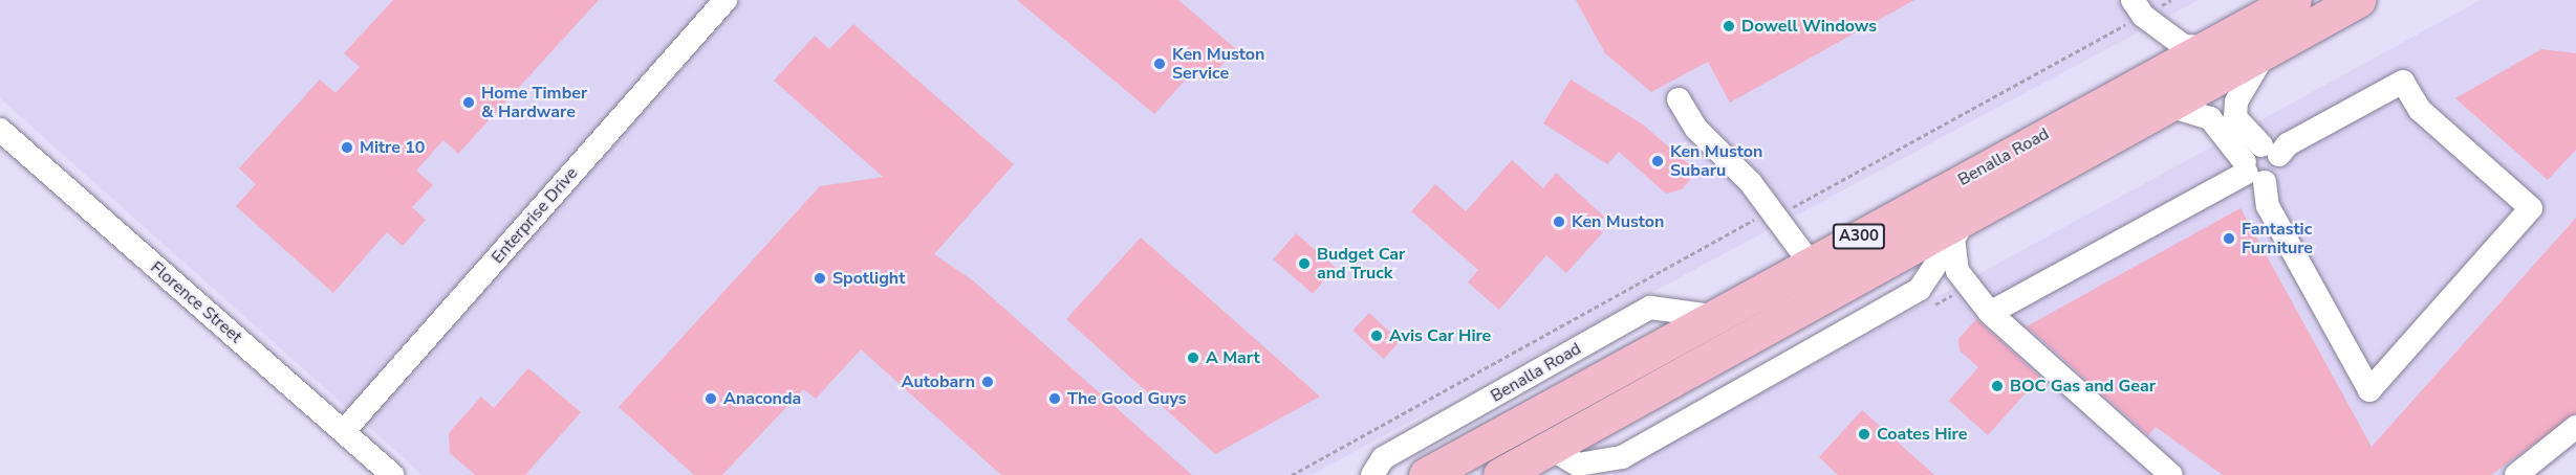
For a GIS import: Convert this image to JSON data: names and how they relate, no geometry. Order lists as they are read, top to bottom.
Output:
{
  "streets": {
    "highway": ["Benalla Road", "A300"],
    "street": ["Enterprise Drive", "Florence Street"]
  },
  "crossings": [
    ["Enterprise Drive", "Florence Street"]
  ],
  "places": [
    "Dowell Windows",
    "Ken Muston Service",
    "Home Timber & Hardware",
    "Mitre 10",
    "Ken Muston Subaru",
    "Ken Muston",
    "Fantastic Furniture",
    "Budget Car and Truck",
    "Spotlight",
    "Avis Car Hire",
    "A Mart",
    "Autobarn",
    "BOC Gas and Gear",
    "Anaconda",
    "The Good Guys",
    "Coates Hire"
  ]
}
